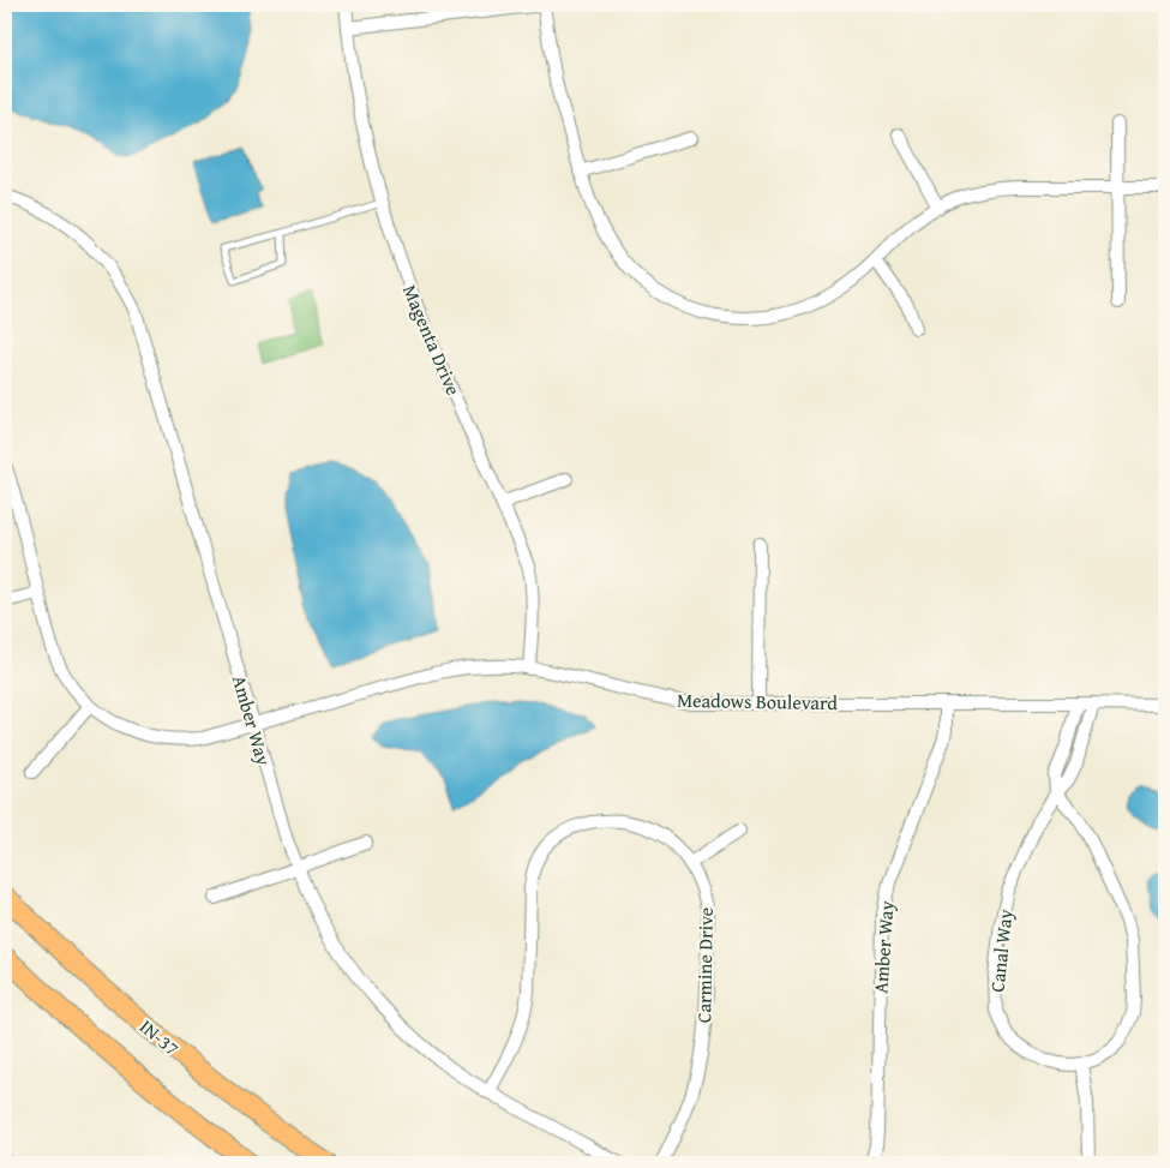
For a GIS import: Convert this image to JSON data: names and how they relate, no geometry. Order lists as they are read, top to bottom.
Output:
{
  "streets": {
    "highway": ["IN-37"],
    "street": [
      "Magenta Drive",
      "Meadows Boulevard",
      "Amber Way",
      "Canal Way",
      "Carmine Drive"
    ]
  },
  "crossings": [
    ["Magenta Drive", "Meadows Boulevard"],
    ["Meadows Boulevard", "Amber Way"],
    ["Meadows Boulevard", "Canal Way"],
    ["Amber Way", "Carmine Drive"]
  ]
}
